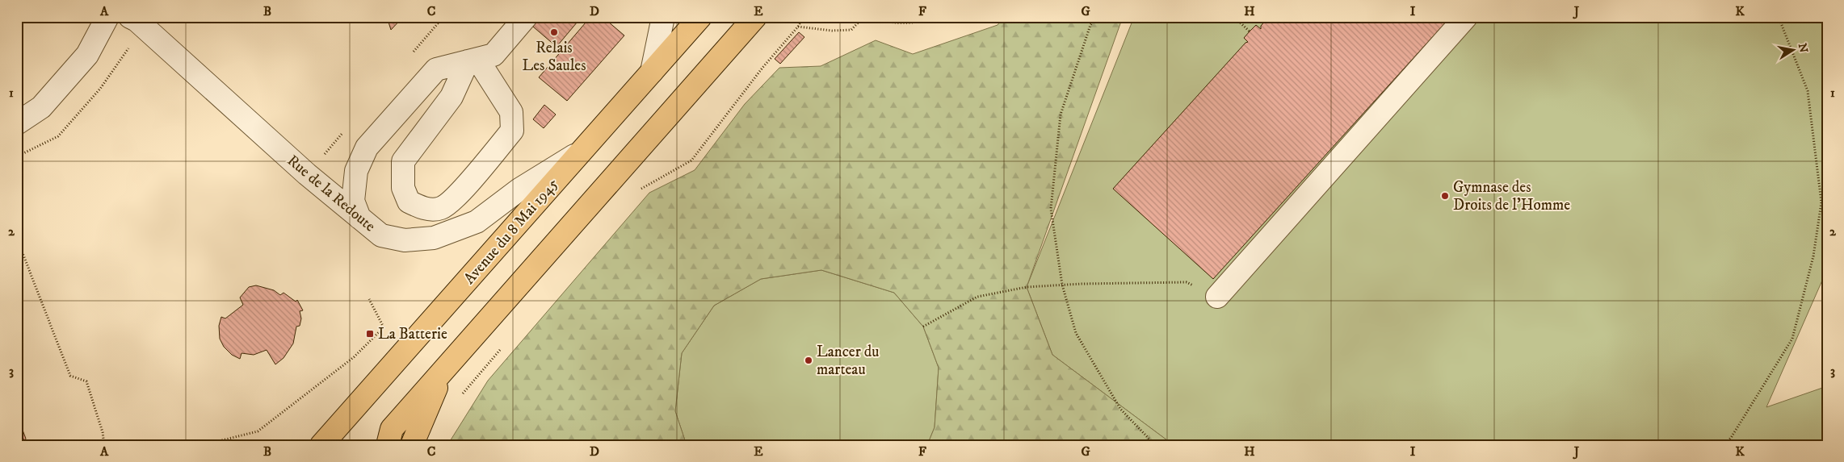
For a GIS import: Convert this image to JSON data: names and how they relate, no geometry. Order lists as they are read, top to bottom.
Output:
{
  "streets": {
    "main road": ["Avenue du 8 Mai 1945"],
    "street": ["Rue de la Redoute"]
  },
  "crossings": [
    ["Rue de la Redoute", "Avenue du 8 Mai 1945"]
  ],
  "places": {
    "other": ["Relais Les Saules", "Gymnase des Droits de l'Homme", "Lancer du marteau"],
    "transit": ["La Batterie"]
  },
  "north": "right",
  "grid": {
    "columns": [
      "A",
      "B",
      "C",
      "D",
      "E",
      "F",
      "G",
      "H",
      "I",
      "J",
      "K"
    ],
    "rows": ["1", "2", "3"]
  }
}
